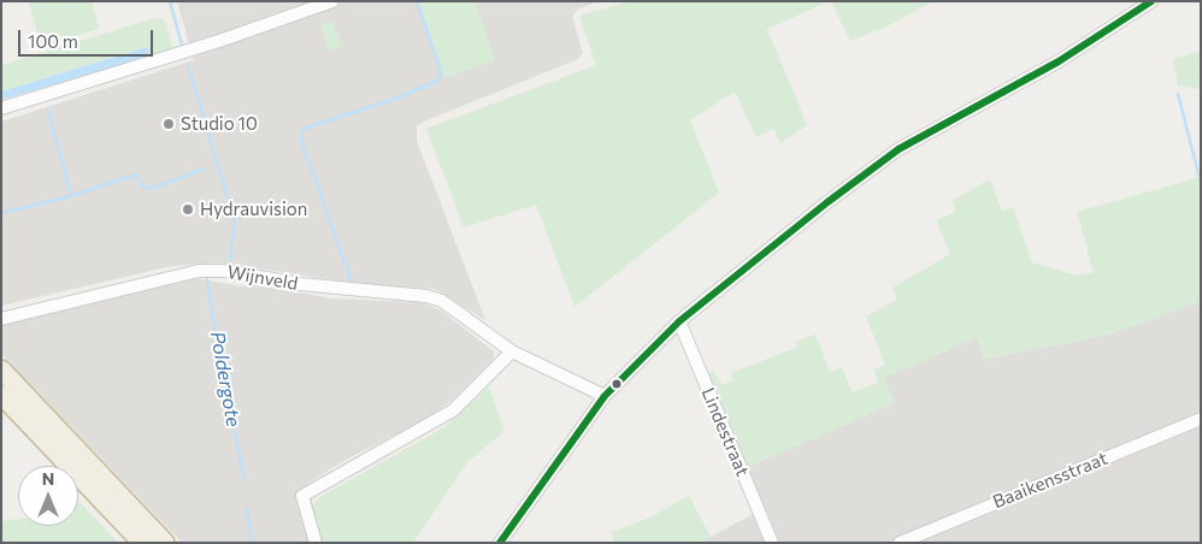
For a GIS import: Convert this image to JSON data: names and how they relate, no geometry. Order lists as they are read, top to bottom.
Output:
{
  "streets": {
    "street": ["Wijnveld", "Lindestraat", "Baaikensstraat"]
  },
  "water": ["Poldergote"],
  "places": ["Studio 10", "Hydrauvision"],
  "scale_bar": "100 m",
  "north": "top"
}
